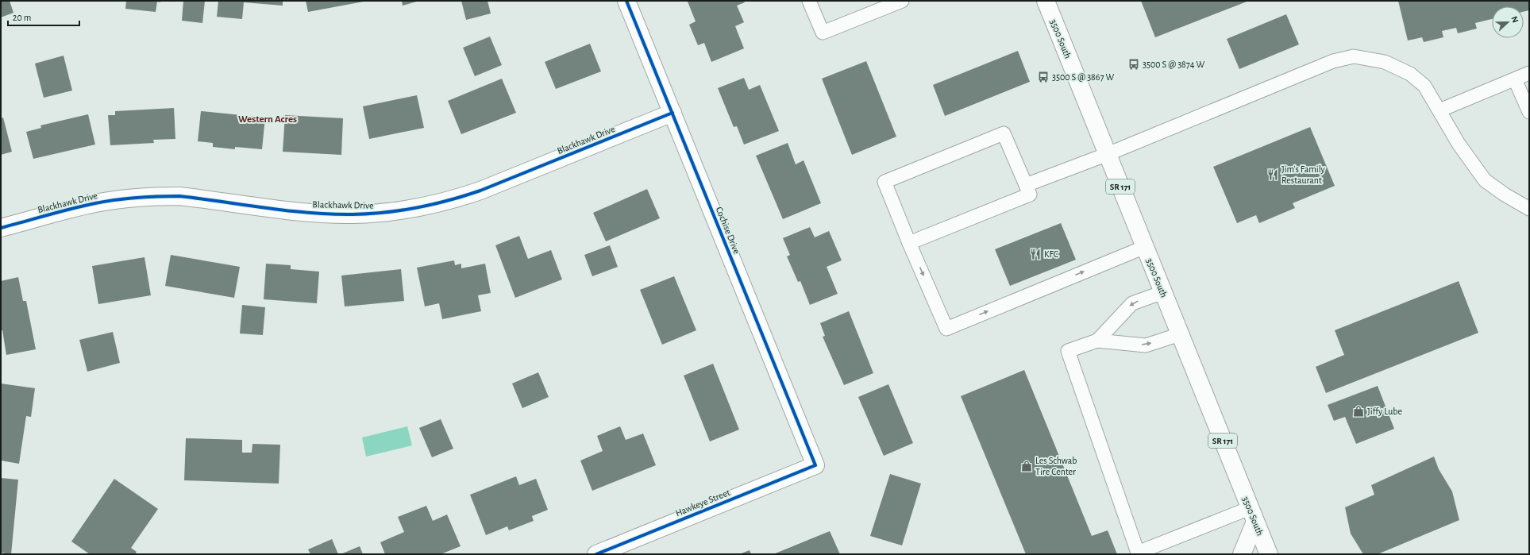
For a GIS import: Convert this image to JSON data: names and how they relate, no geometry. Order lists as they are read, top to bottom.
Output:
{
  "streets": {
    "main road": [
      "3500 South",
      "Blackhawk Drive",
      "SR 171",
      "Cochise Drive",
      "Hawkeye Street"
    ]
  },
  "crossings": [
    ["Blackhawk Drive", "Cochise Drive"],
    ["Cochise Drive", "Hawkeye Street"]
  ],
  "districts": ["Western Acres"],
  "places": {
    "bus stop": ["3500 S @ 3874 W", "3500 S @ 3867 W"],
    "restaurant": ["Jim's Family Restaurant", "KFC"],
    "shop": ["Jiffy Lube", "Les Schwab Tire Center"]
  },
  "scale_bar": "20 m",
  "north": "right"
}
